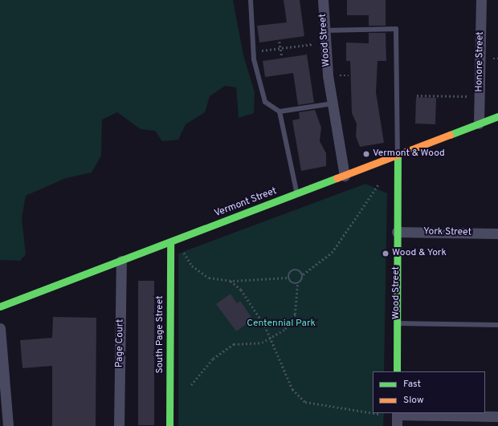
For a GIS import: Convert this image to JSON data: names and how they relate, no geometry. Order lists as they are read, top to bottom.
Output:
{
  "streets": {
    "street": [
      "Wood Street",
      "Honore Street",
      "Vermont Street",
      "York Street",
      "South Page Street",
      "Page Court"
    ]
  },
  "crossings": [
    ["Wood Street", "Vermont Street"],
    ["Wood Street", "York Street"],
    ["Honore Street", "Vermont Street"],
    ["Vermont Street", "South Page Street"],
    ["Vermont Street", "Page Court"]
  ],
  "parks": ["Centennial Park"],
  "places": ["Vermont & Wood", "Wood & York"],
  "legend": ["Fast", "Slow"]
}
